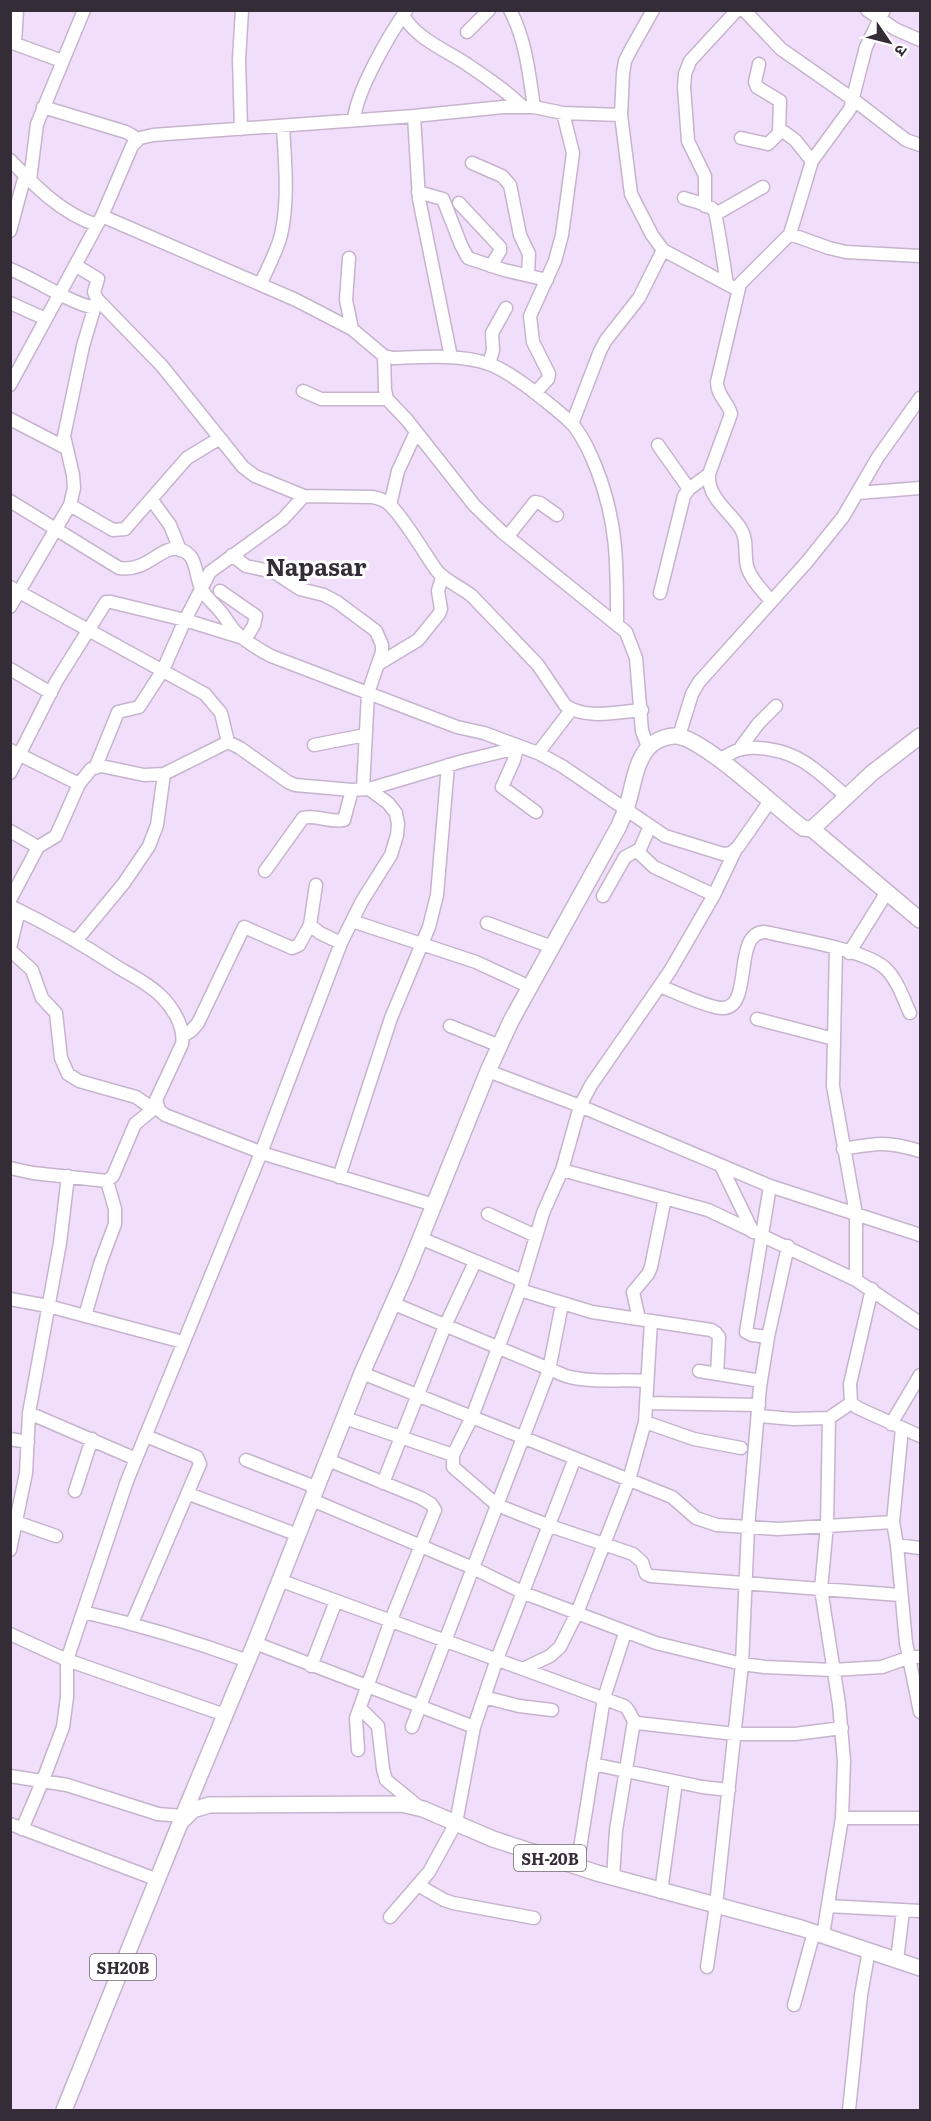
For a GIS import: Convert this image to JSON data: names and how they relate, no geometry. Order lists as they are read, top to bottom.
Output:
{
  "streets": {
    "main road": ["SH-20B", "SH20B"]
  },
  "crossings": [
    ["SH-20B", "SH20B"]
  ],
  "districts": ["Napasar"],
  "north": "bottom right"
}
